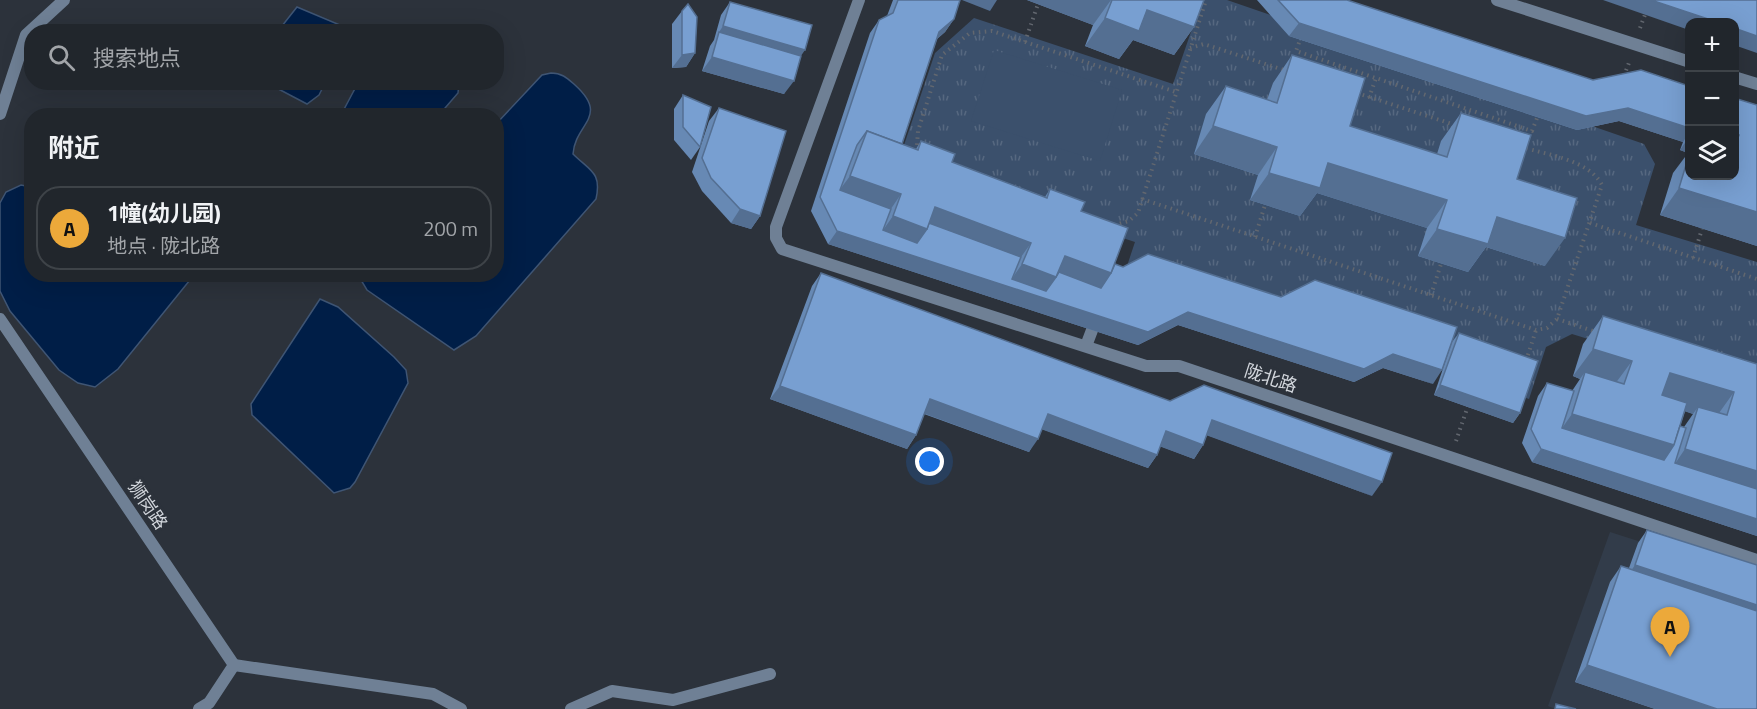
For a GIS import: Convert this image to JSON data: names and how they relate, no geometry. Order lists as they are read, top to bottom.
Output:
{
  "streets": {
    "street": ["陇北路", "狮岗路"]
  },
  "page": {
    "map_buttons": ["+", "−"],
    "search": "搜索地点",
    "heading": "附近",
    "list": [
      {
        "mark": "A",
        "name": "1幢(幼儿园)",
        "note": "地点 · 陇北路",
        "value": "200 m"
      }
    ],
    "pins": "A"
  }
}
